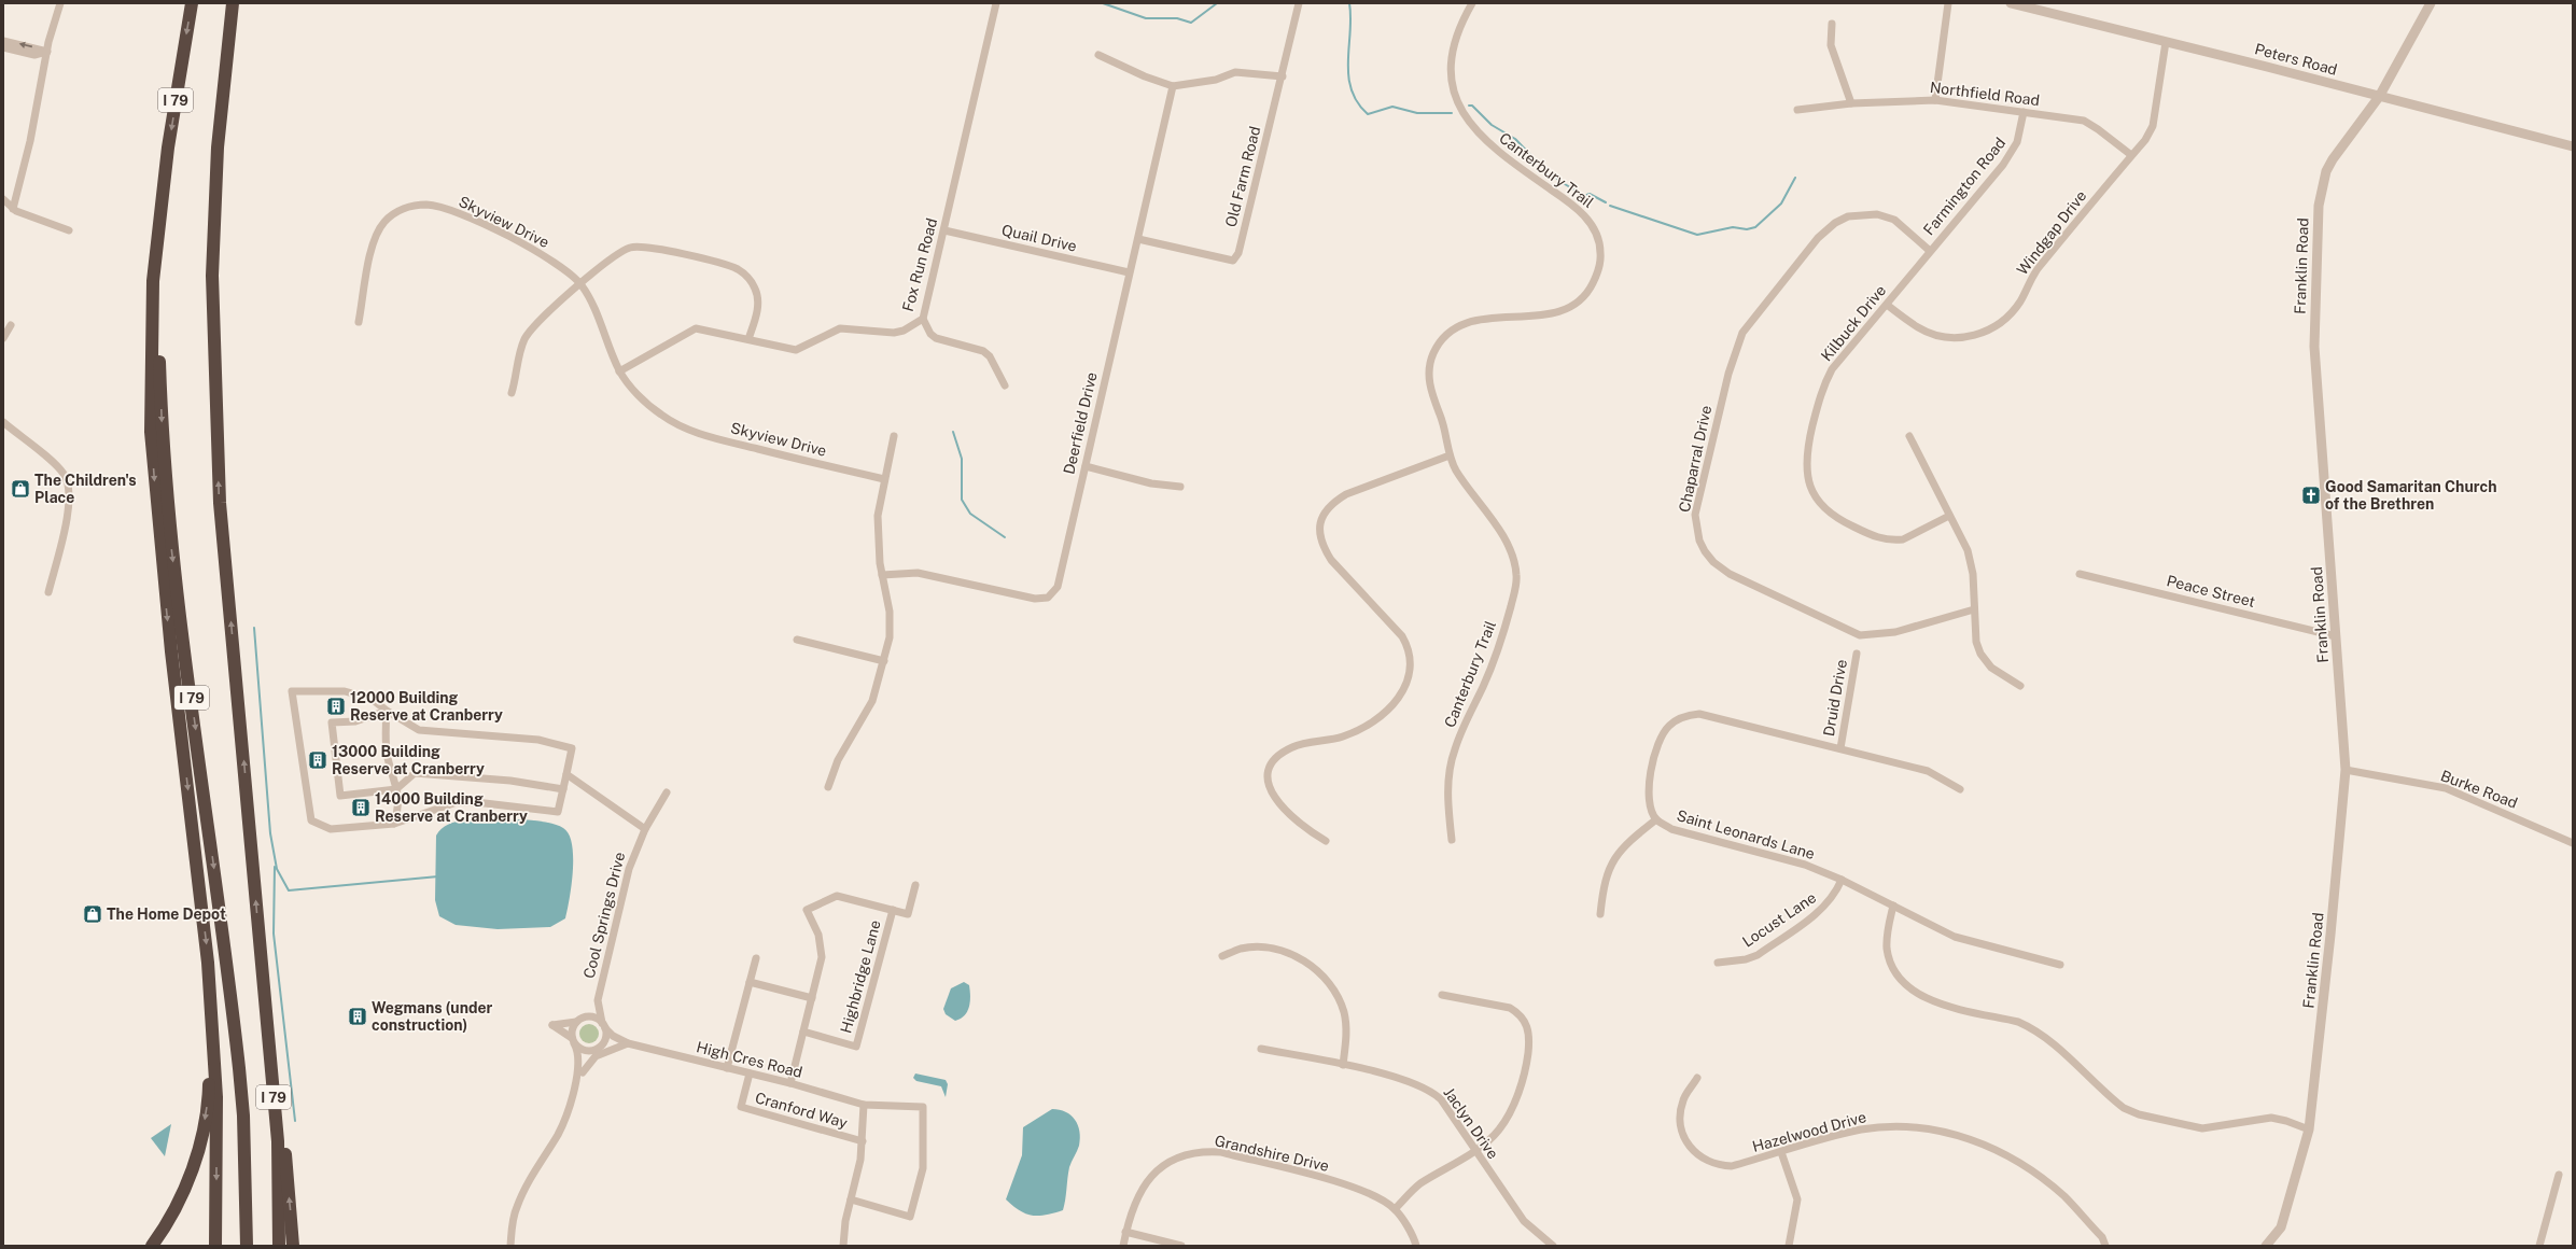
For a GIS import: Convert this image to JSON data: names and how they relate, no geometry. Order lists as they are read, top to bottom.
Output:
{
  "streets": {
    "highway": ["I 79"],
    "street": [
      "Peters Road",
      "Northfield Road",
      "Canterbury Trail",
      "Old Farm Road",
      "Farmington Road",
      "Skyview Drive",
      "Windgap Drive",
      "Quail Drive",
      "Fox Run Road",
      "Franklin Road",
      "Kilbuck Drive",
      "Deerfield Drive",
      "Chaparral Drive",
      "Peace Street",
      "Druid Drive",
      "Burke Road",
      "Saint Leonards Lane",
      "Cool Springs Drive",
      "Locust Lane",
      "Highbridge Lane",
      "High Cres Road",
      "Cranford Way",
      "Jaclyn Drive",
      "Hazelwood Drive",
      "Grandshire Drive"
    ]
  },
  "crossings": [
    ["Peters Road", "Windgap Drive"],
    ["Peters Road", "Franklin Road"],
    ["Northfield Road", "Farmington Road"],
    ["Northfield Road", "Windgap Drive"],
    ["Old Farm Road", "Deerfield Drive"],
    ["Farmington Road", "Kilbuck Drive"],
    ["Farmington Road", "Chaparral Drive"],
    ["Skyview Drive", "Fox Run Road"],
    ["Windgap Drive", "Kilbuck Drive"],
    ["Quail Drive", "Fox Run Road"],
    ["Quail Drive", "Deerfield Drive"],
    ["Franklin Road", "Peace Street"],
    ["Franklin Road", "Burke Road"],
    ["Kilbuck Drive", "Chaparral Drive"],
    ["Druid Drive", "Saint Leonards Lane"],
    ["Saint Leonards Lane", "Locust Lane"],
    ["Cool Springs Drive", "High Cres Road"],
    ["High Cres Road", "Cranford Way"]
  ],
  "places": {
    "shop": ["The Children's Place", "The Home Depot"],
    "church": ["Good Samaritan Church of the Brethren"],
    "building": [
      "12000 Building Reserve at Cranberry",
      "13000 Building Reserve at Cranberry",
      "14000 Building Reserve at Cranberry",
      "Wegmans (under construction)"
    ]
  }
}
